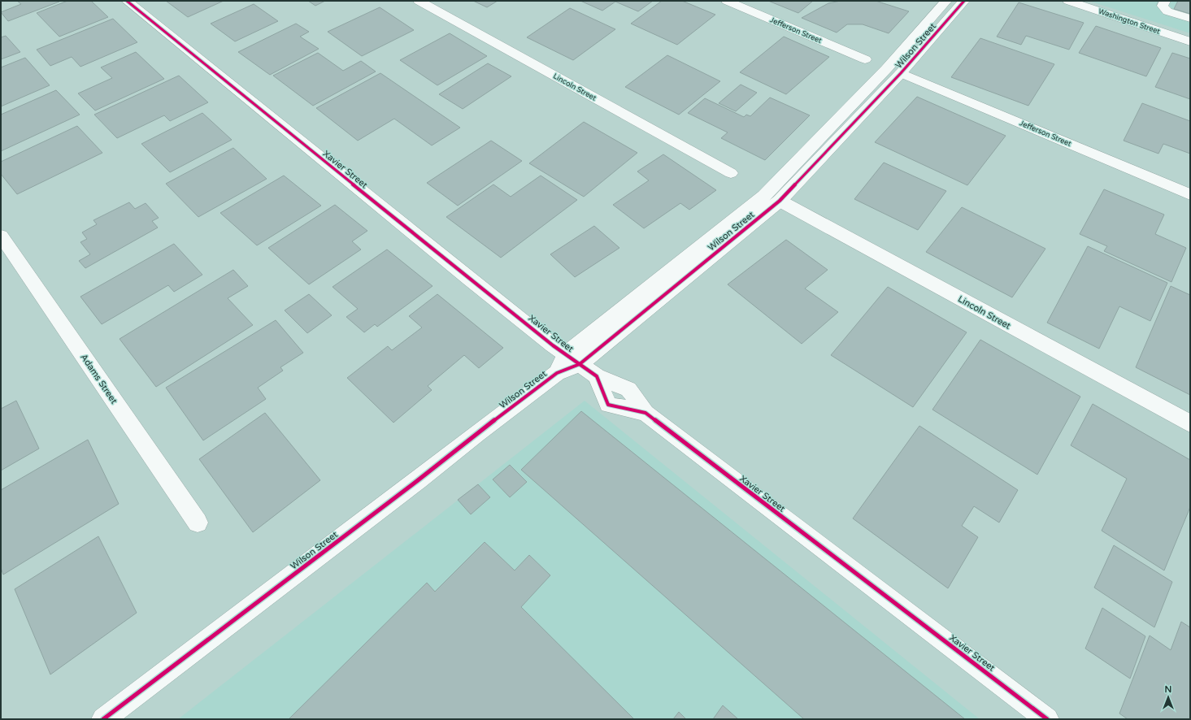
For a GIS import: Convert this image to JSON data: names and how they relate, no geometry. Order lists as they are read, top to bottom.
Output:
{
  "streets": {
    "street": [
      "Washington Street",
      "Jefferson Street",
      "Wilson Street",
      "Lincoln Street",
      "Xavier Street",
      "Adams Street"
    ]
  },
  "crossings": [
    ["Jefferson Street", "Wilson Street"],
    ["Wilson Street", "Lincoln Street"],
    ["Wilson Street", "Xavier Street"]
  ],
  "north": "top"
}
